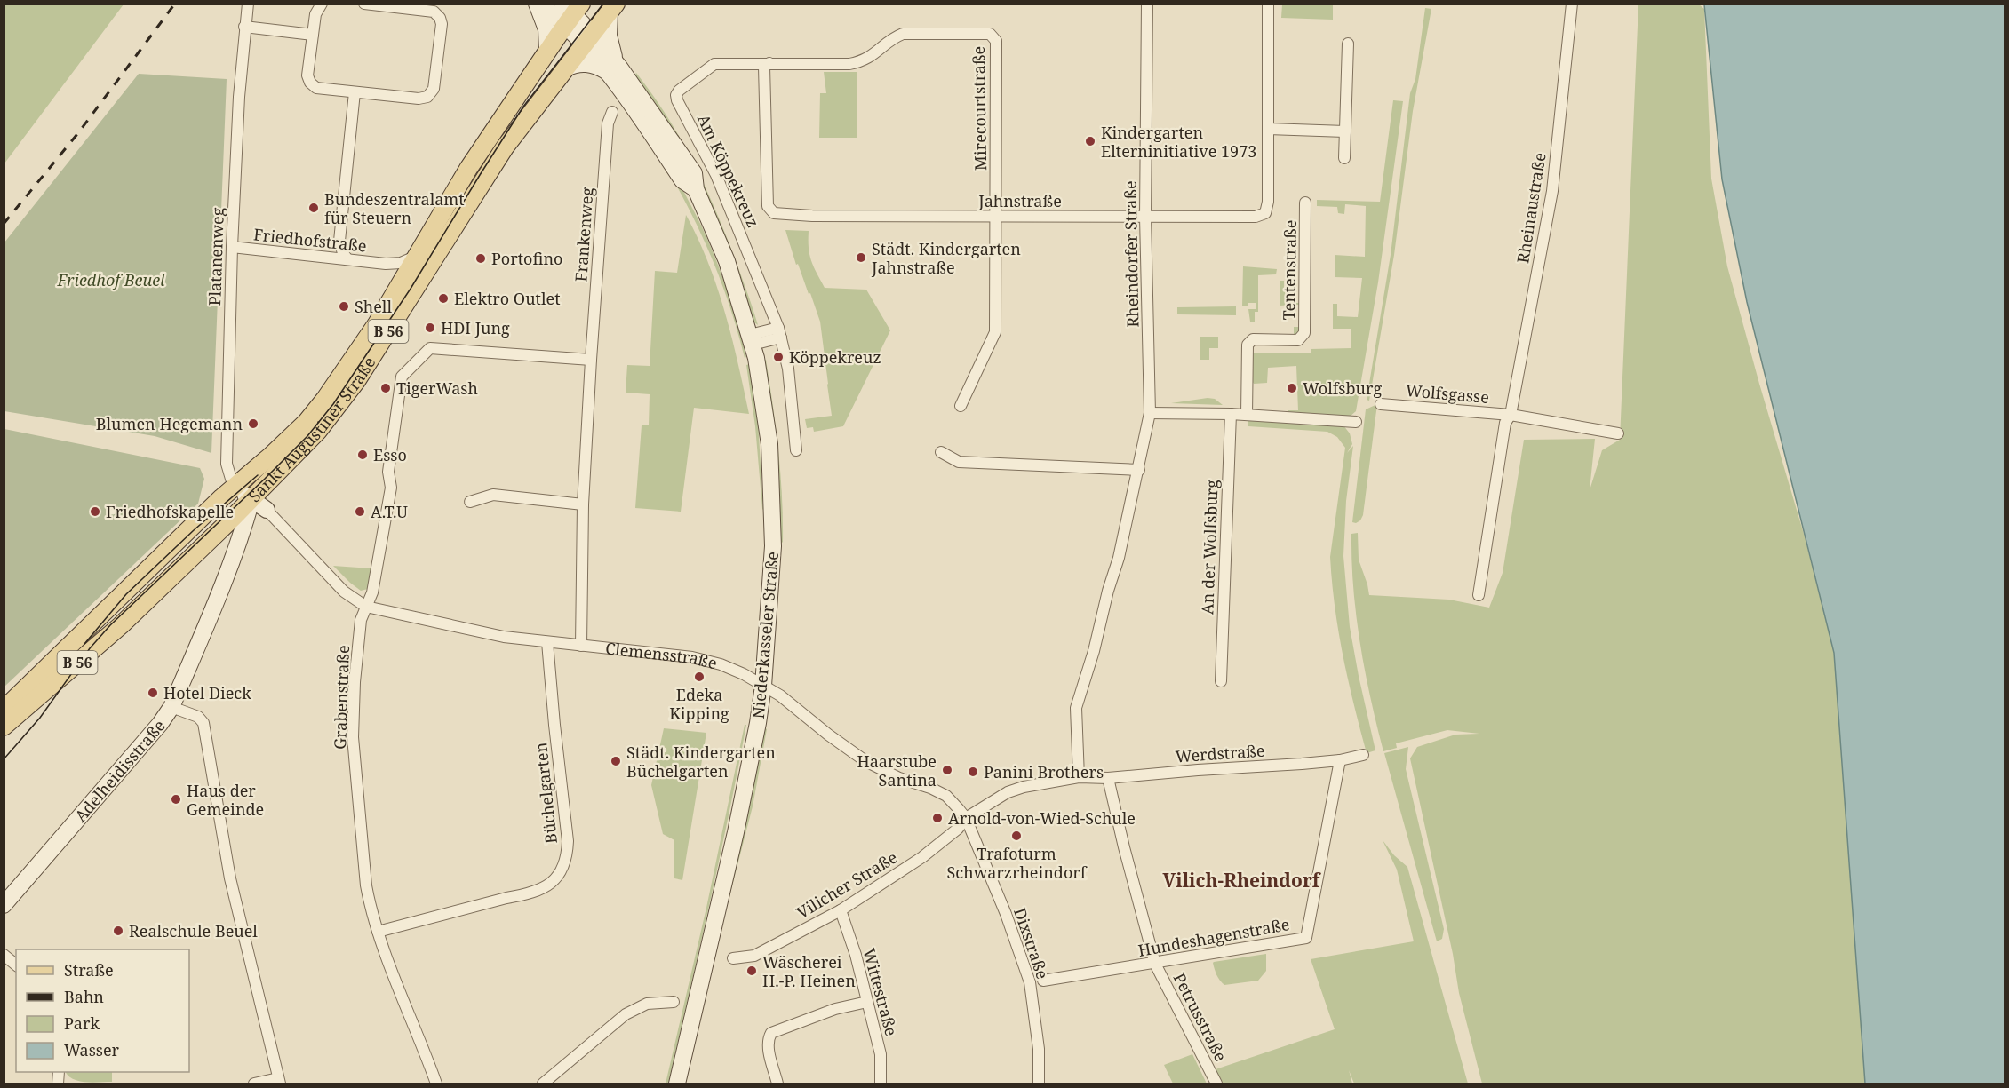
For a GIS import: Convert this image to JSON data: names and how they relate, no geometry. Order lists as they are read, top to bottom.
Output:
{
  "streets": {
    "main road": [
      "B 56",
      "Sankt Augustiner Straße",
      "Niederkasseler Straße",
      "Clemensstraße",
      "Adelheidisstraße"
    ],
    "street": [
      "Mirecourtstraße",
      "Am Köppekreuz",
      "Jahnstraße",
      "Rheinaustraße",
      "Frankenweg",
      "Friedhofstraße",
      "Rheindorfer Straße",
      "Platanenweg",
      "Tentenstraße",
      "Wolfsgasse",
      "An der Wolfsburg",
      "Grabenstraße",
      "Werdstraße",
      "Büchelgarten",
      "Vilicher Straße",
      "Hundeshagenstraße",
      "Dixstraße",
      "Wittestraße",
      "Petrusstraße"
    ]
  },
  "crossings": [
    ["Mirecourtstraße", "Am Köppekreuz"],
    ["Mirecourtstraße", "Jahnstraße"],
    ["Am Köppekreuz", "Jahnstraße"],
    ["Jahnstraße", "Rheindorfer Straße"],
    ["Rheinaustraße", "Wolfsgasse"],
    ["Frankenweg", "Clemensstraße"],
    ["Frankenweg", "Grabenstraße"],
    ["Friedhofstraße", "Platanenweg"],
    ["Friedhofstraße", "Sankt Augustiner Straße"],
    ["Rheindorfer Straße", "Werdstraße"],
    ["Platanenweg", "Sankt Augustiner Straße"],
    ["Platanenweg", "Clemensstraße"],
    ["Sankt Augustiner Straße", "Niederkasseler Straße"],
    ["Sankt Augustiner Straße", "Clemensstraße"],
    ["Sankt Augustiner Straße", "Adelheidisstraße"],
    ["Niederkasseler Straße", "Clemensstraße"],
    ["Clemensstraße", "Grabenstraße"],
    ["Clemensstraße", "Adelheidisstraße"],
    ["Clemensstraße", "Büchelgarten"],
    ["Clemensstraße", "Vilicher Straße"],
    ["Clemensstraße", "Dixstraße"],
    ["Grabenstraße", "Büchelgarten"],
    ["Werdstraße", "Hundeshagenstraße"],
    ["Werdstraße", "Petrusstraße"],
    ["Vilicher Straße", "Dixstraße"],
    ["Vilicher Straße", "Wittestraße"],
    ["Hundeshagenstraße", "Petrusstraße"]
  ],
  "districts": ["Vilich-Rheindorf"],
  "parks": ["Friedhof Beuel"],
  "places": [
    "Kindergarten Elterninitiative 1973",
    "Bundeszentralamt für Steuern",
    "Städt. Kindergarten Jahnstraße",
    "Portofino",
    "Elektro Outlet",
    "Shell",
    "HDI Jung",
    "Köppekreuz",
    "TigerWash",
    "Wolfsburg",
    "Blumen Hegemann",
    "Esso",
    "Friedhofskapelle",
    "A.T.U",
    "Edeka Kipping",
    "Hotel Dieck",
    "Städt. Kindergarten Büchelgarten",
    "Haarstube Santina",
    "Panini Brothers",
    "Haus der Gemeinde",
    "Arnold-von-Wied-Schule",
    "Trafoturm Schwarzrheindorf",
    "Realschule Beuel",
    "Wäscherei H.-P. Heinen"
  ],
  "legend": [
    "Straße",
    "Bahn",
    "Park",
    "Wasser"
  ]
}
